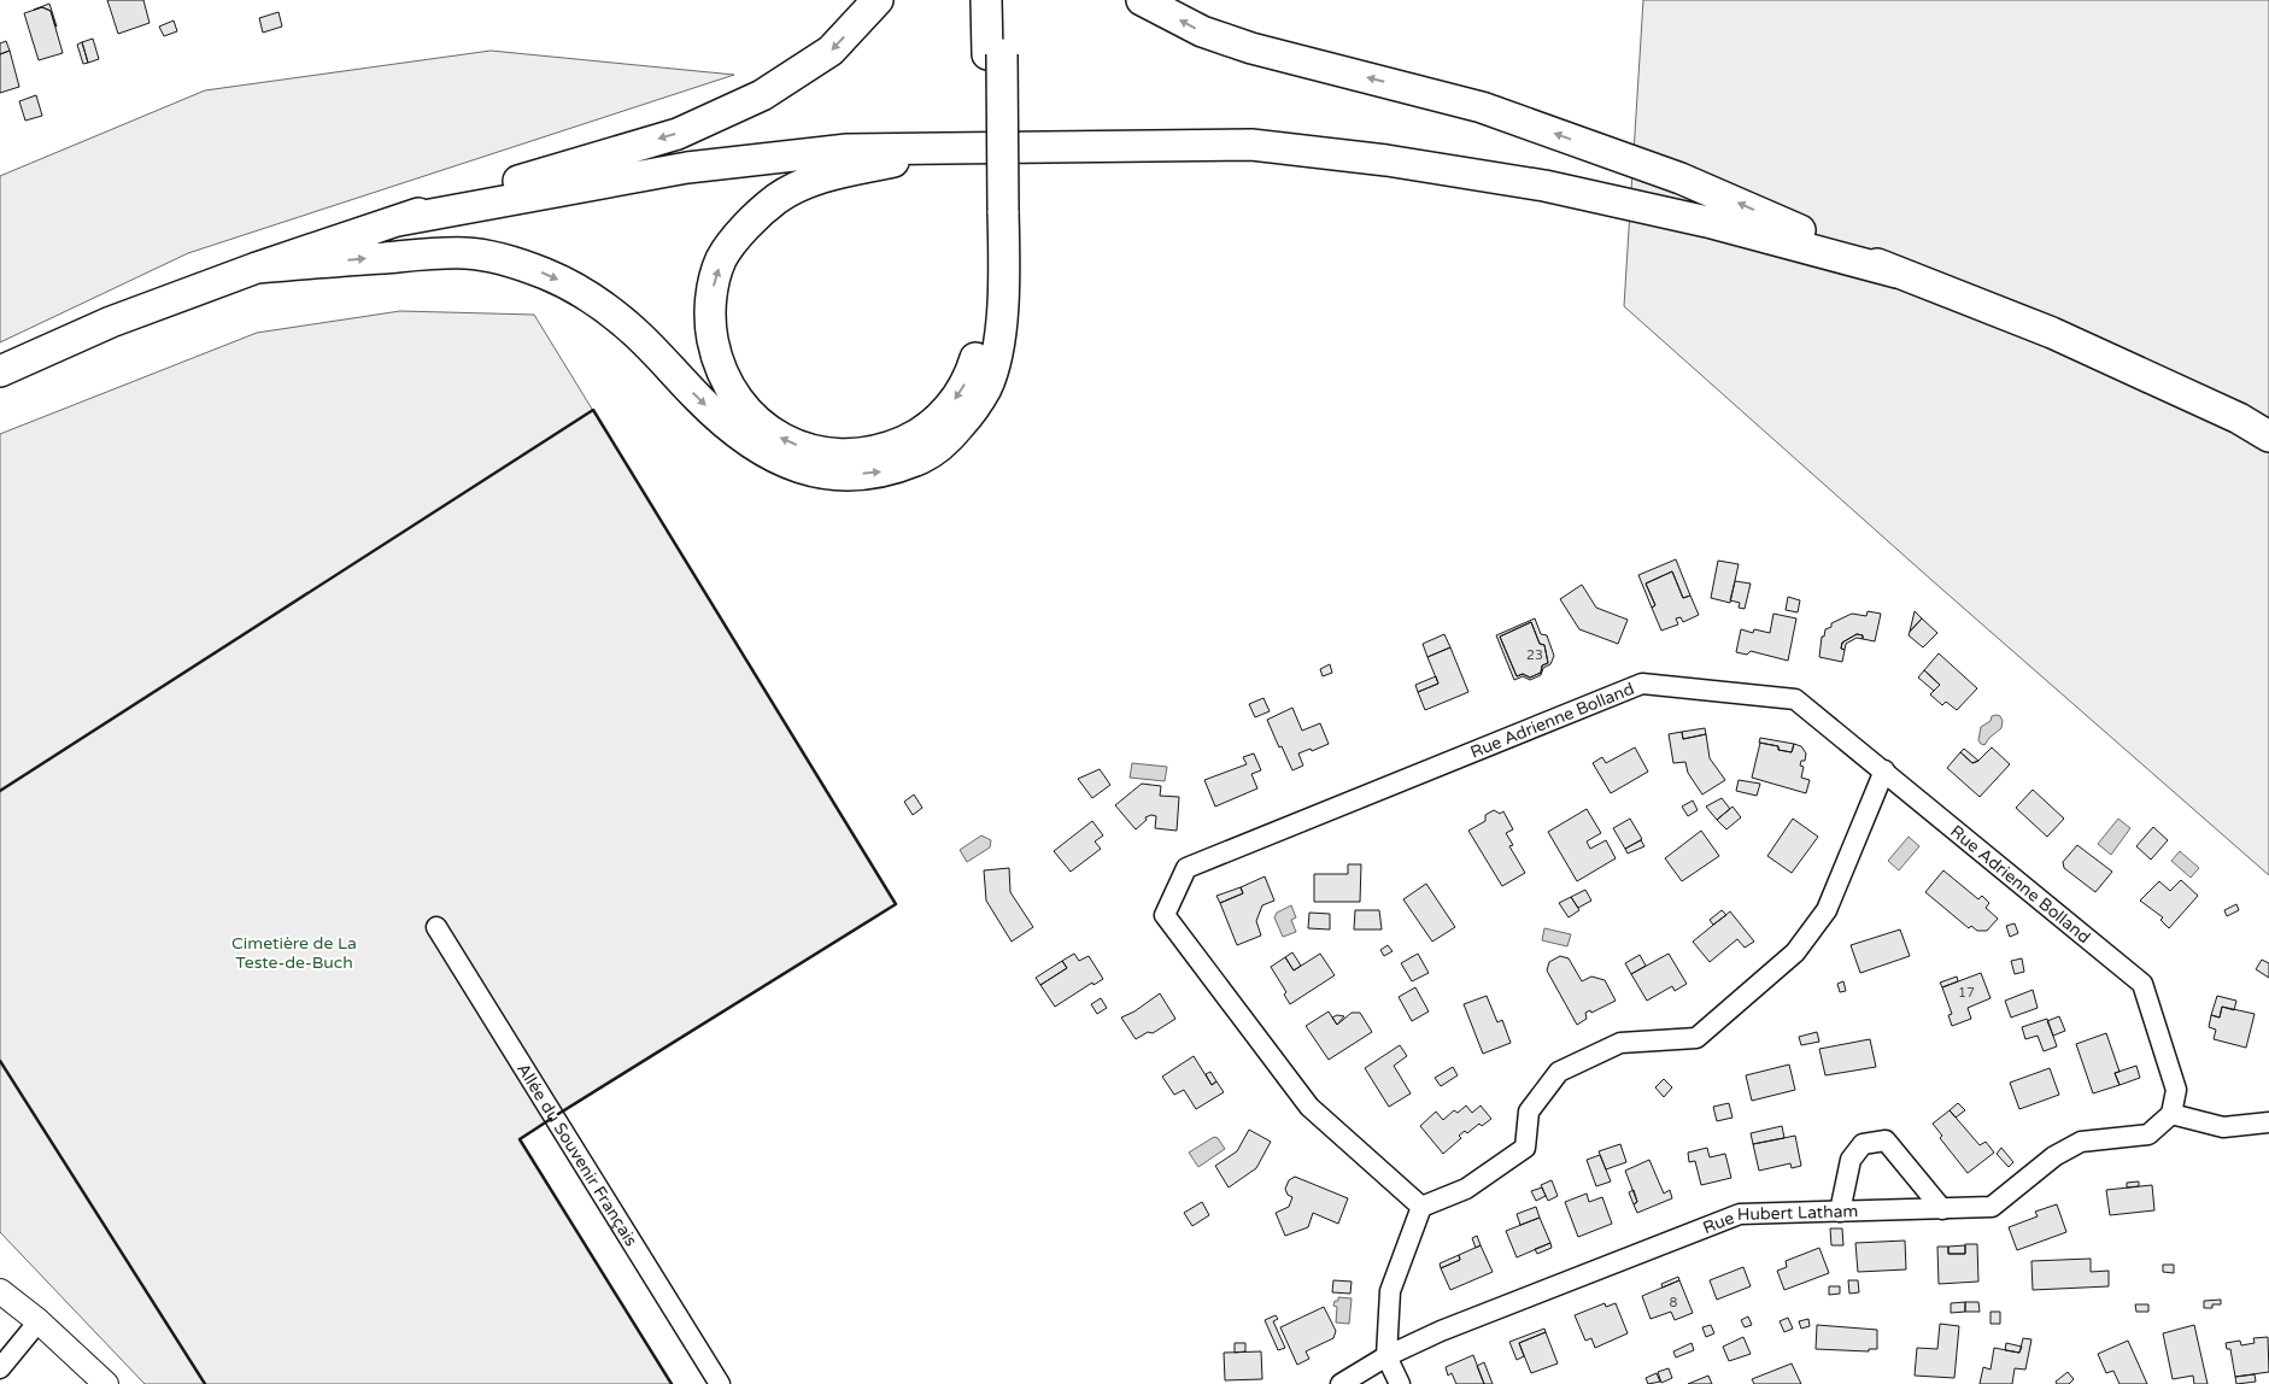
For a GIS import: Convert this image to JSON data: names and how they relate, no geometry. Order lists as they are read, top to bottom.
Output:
{
  "streets": {
    "street": ["Rue Adrienne Bolland", "Allée du Souvenir Français", "Rue Hubert Latham"]
  },
  "crossings": [
    ["Rue Adrienne Bolland", "Rue Hubert Latham"]
  ],
  "parks": ["Cimetière de La Teste-de-Buch"],
  "house_numbers": ["23", "17", "8"]
}
